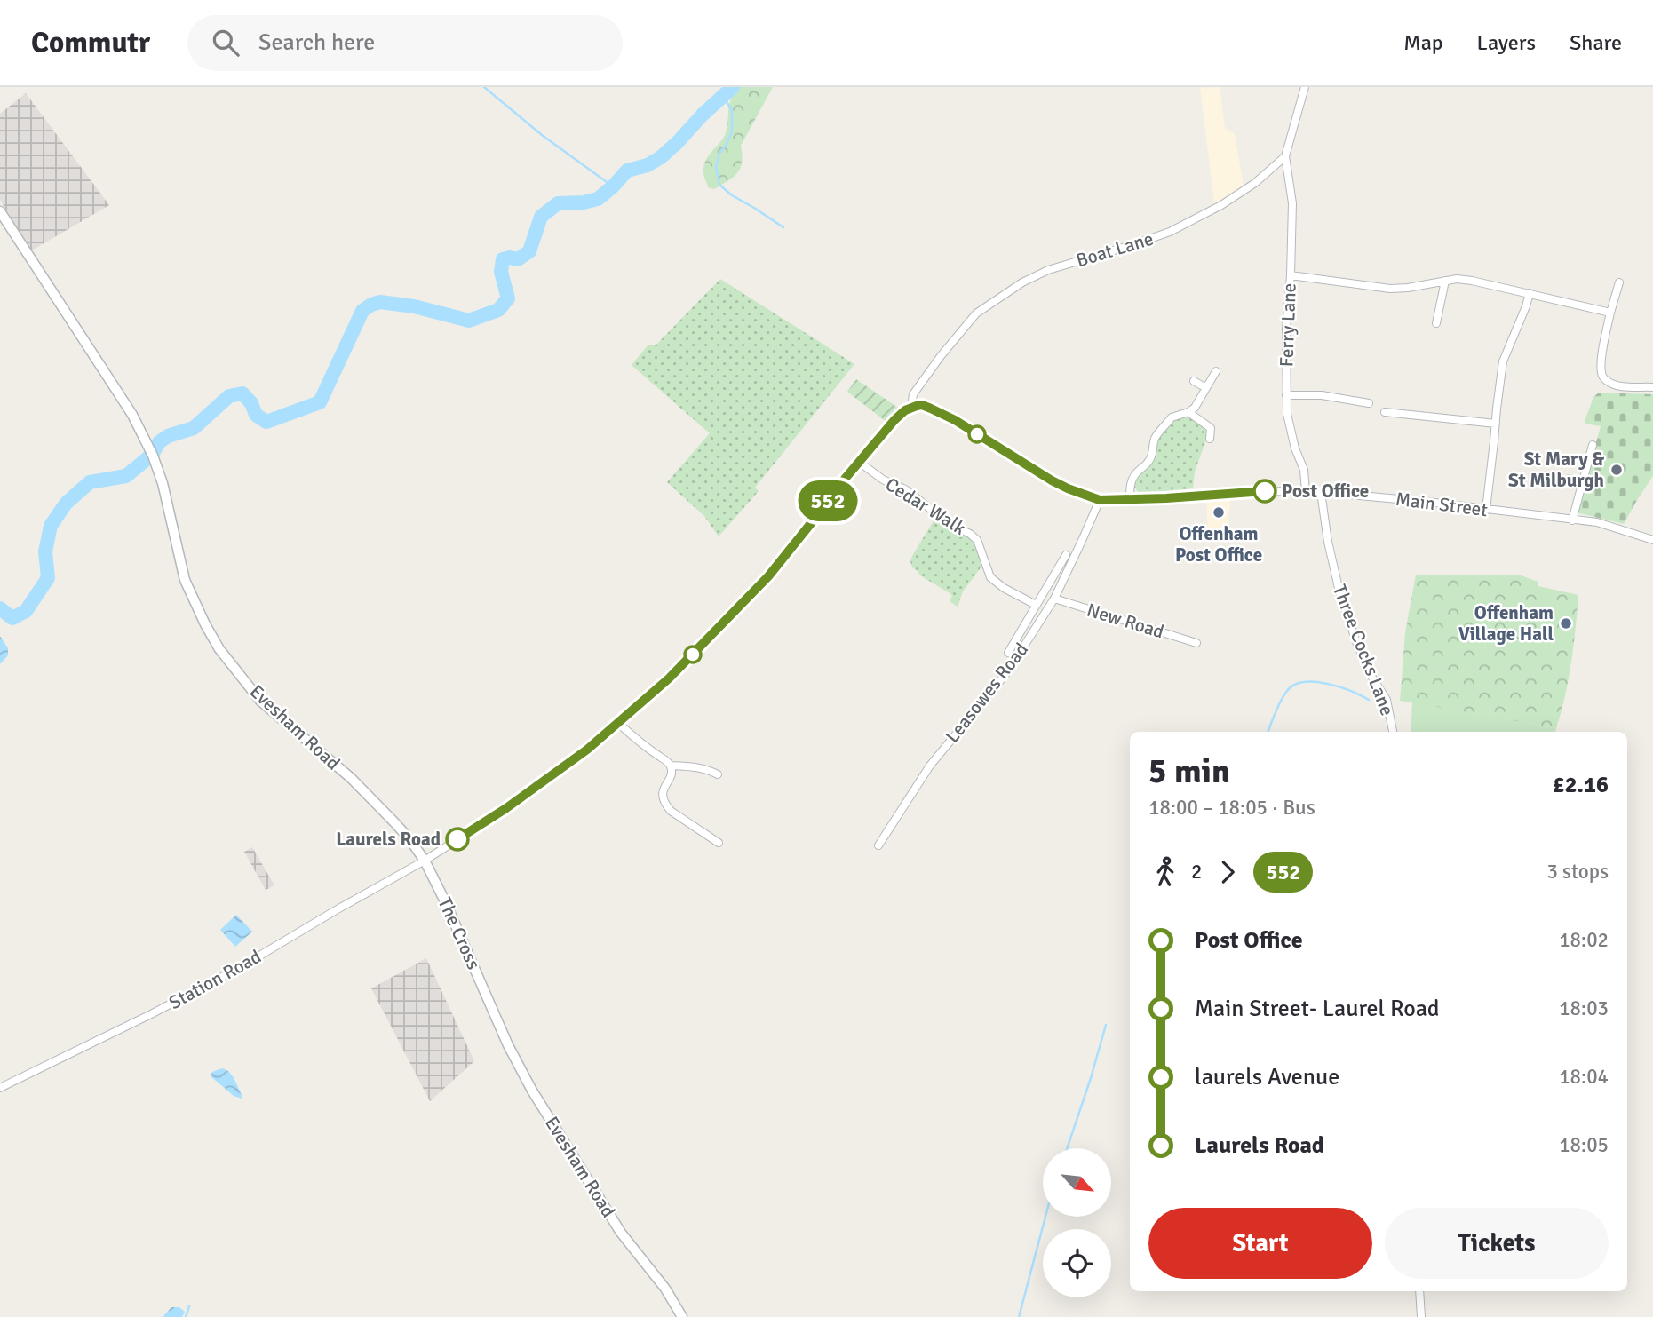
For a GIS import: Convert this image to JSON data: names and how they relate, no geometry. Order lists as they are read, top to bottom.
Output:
{
  "streets": {
    "main road": ["Evesham Road", "The Cross"],
    "street": [
      "Boat Lane",
      "Ferry Lane",
      "Main Street",
      "Cedar Walk",
      "New Road",
      "Three Cocks Lane",
      "Leasowes Road",
      "Station Road"
    ]
  },
  "crossings": [
    ["Boat Lane", "Ferry Lane"],
    ["Boat Lane", "Main Street"],
    ["Ferry Lane", "Main Street"],
    ["Main Street", "Three Cocks Lane"],
    ["Main Street", "Leasowes Road"],
    ["New Road", "Leasowes Road"],
    ["Evesham Road", "The Cross"],
    ["Evesham Road", "Station Road"],
    ["The Cross", "Station Road"]
  ],
  "places": [
    "St Mary & St Milburgh",
    "Post Office",
    "Offenham Post Office",
    "Offenham Village Hall",
    "Laurels Road"
  ],
  "lines": ["bus line 552"],
  "north": "bottom right",
  "page": {
    "header": "Commutr",
    "search": "Search here",
    "nav": ["Map", "Layers", "Share"],
    "on_map": "552",
    "heading": ["5 min", "18:00 – 18:05 · Bus", "£2.16"],
    "legs": ["2", "552", "3 stops"],
    "list": [
      {
        "name": "Post Office",
        "value": "18:02"
      },
      {
        "name": "Main Street- Laurel Road",
        "value": "18:03"
      },
      {
        "name": "laurels Avenue",
        "value": "18:04"
      },
      {
        "name": "Laurels Road",
        "value": "18:05"
      }
    ],
    "buttons": ["Start", "Tickets"]
  }
}
